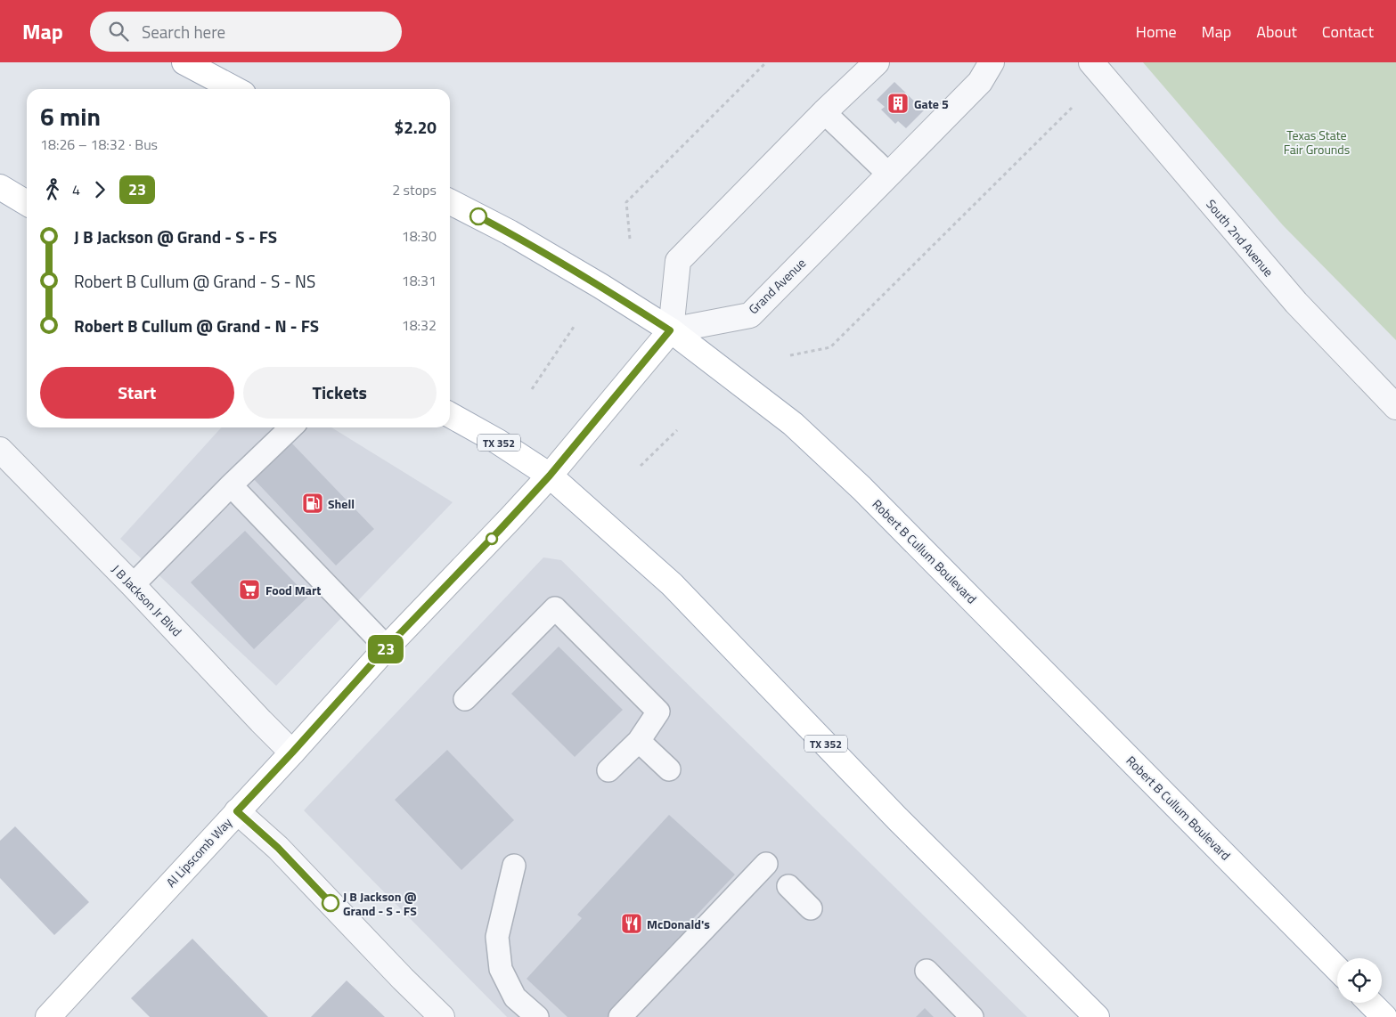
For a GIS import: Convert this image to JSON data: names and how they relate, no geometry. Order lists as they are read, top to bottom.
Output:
{
  "streets": {
    "main road": ["TX 352", "Robert B Cullum Boulevard", "Al Lipscomb Way"],
    "street": ["South 2nd Avenue", "Grand Avenue", "J B Jackson Jr Blvd"]
  },
  "crossings": [
    ["Grand Avenue", "Robert B Cullum Boulevard"],
    ["Grand Avenue", "Al Lipscomb Way"],
    ["TX 352", "Al Lipscomb Way"],
    ["Robert B Cullum Boulevard", "Al Lipscomb Way"],
    ["J B Jackson Jr Blvd", "Al Lipscomb Way"]
  ],
  "parks": ["Texas State Fair Grounds"],
  "places": {
    "building": ["Gate 5"],
    "fuel station": ["Shell"],
    "supermarket": ["Food Mart"],
    "other": ["J B Jackson @ Grand - S - FS"],
    "restaurant": ["McDonald's"]
  },
  "lines": ["bus line 23"],
  "page": {
    "header": "Map",
    "search": "Search here",
    "nav": [
      "Home",
      "Map",
      "About",
      "Contact"
    ],
    "on_map": "23",
    "heading": ["6 min", "18:26 – 18:32 · Bus", "$2.20"],
    "legs": ["4", "23", "2 stops"],
    "list": [
      {
        "name": "J B Jackson @ Grand - S - FS",
        "value": "18:30"
      },
      {
        "name": "Robert B Cullum @ Grand - S - NS",
        "value": "18:31"
      },
      {
        "name": "Robert B Cullum @ Grand - N - FS",
        "value": "18:32"
      }
    ],
    "buttons": ["Start", "Tickets"]
  }
}
